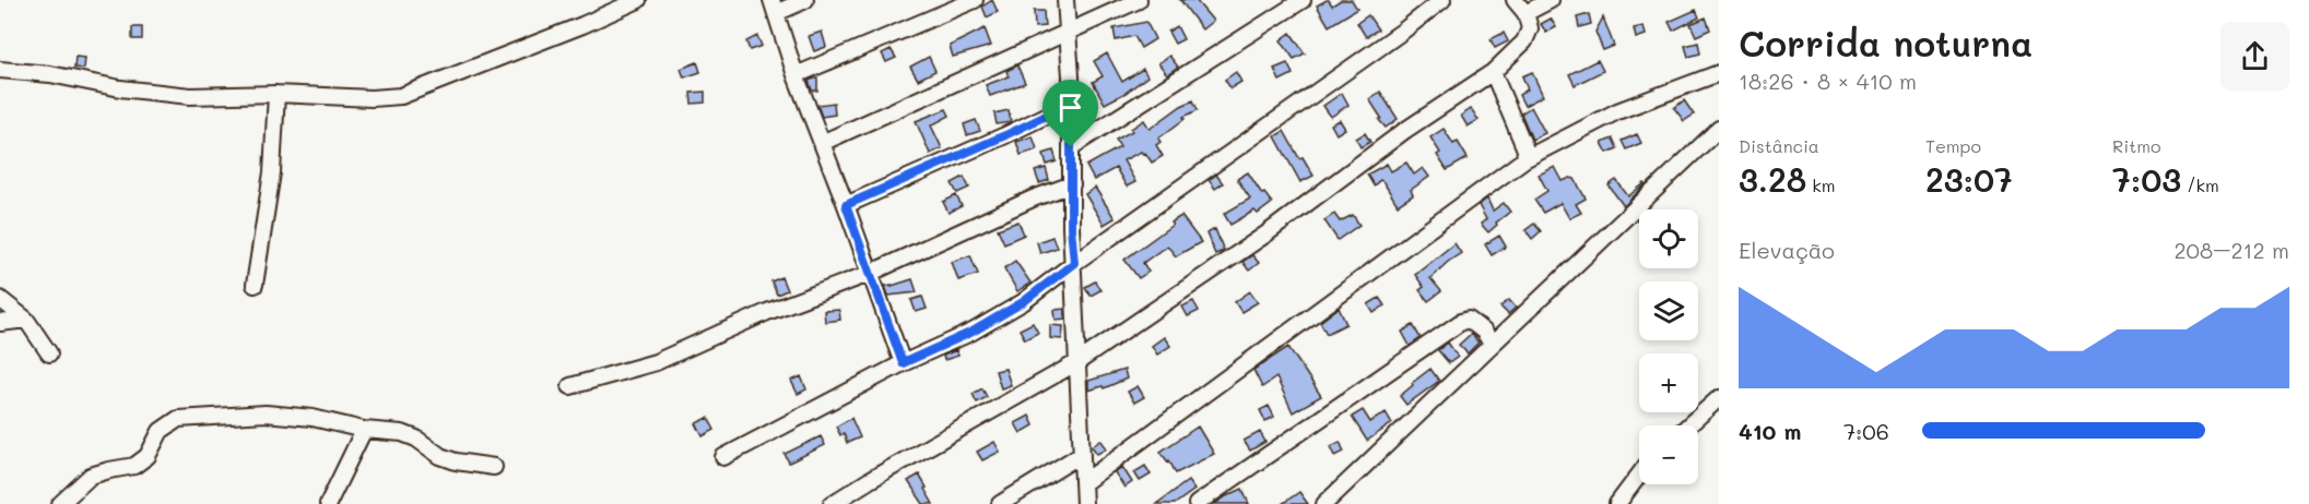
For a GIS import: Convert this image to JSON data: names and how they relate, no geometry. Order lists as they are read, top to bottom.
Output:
{
  "page": {
    "heading": ["Corrida noturna", "18:26 · 8 × 410 m"],
    "stats": [
      ["Distância", "3.28 km"],
      ["Tempo", "23:07"],
      ["Ritmo", "7:03 /km"]
    ],
    "map_buttons": ["+", "−"],
    "chart": ["Elevação", "208–212 m"],
    "list": [
      {
        "name": "410 m",
        "note": "7:06"
      }
    ]
  }
}
